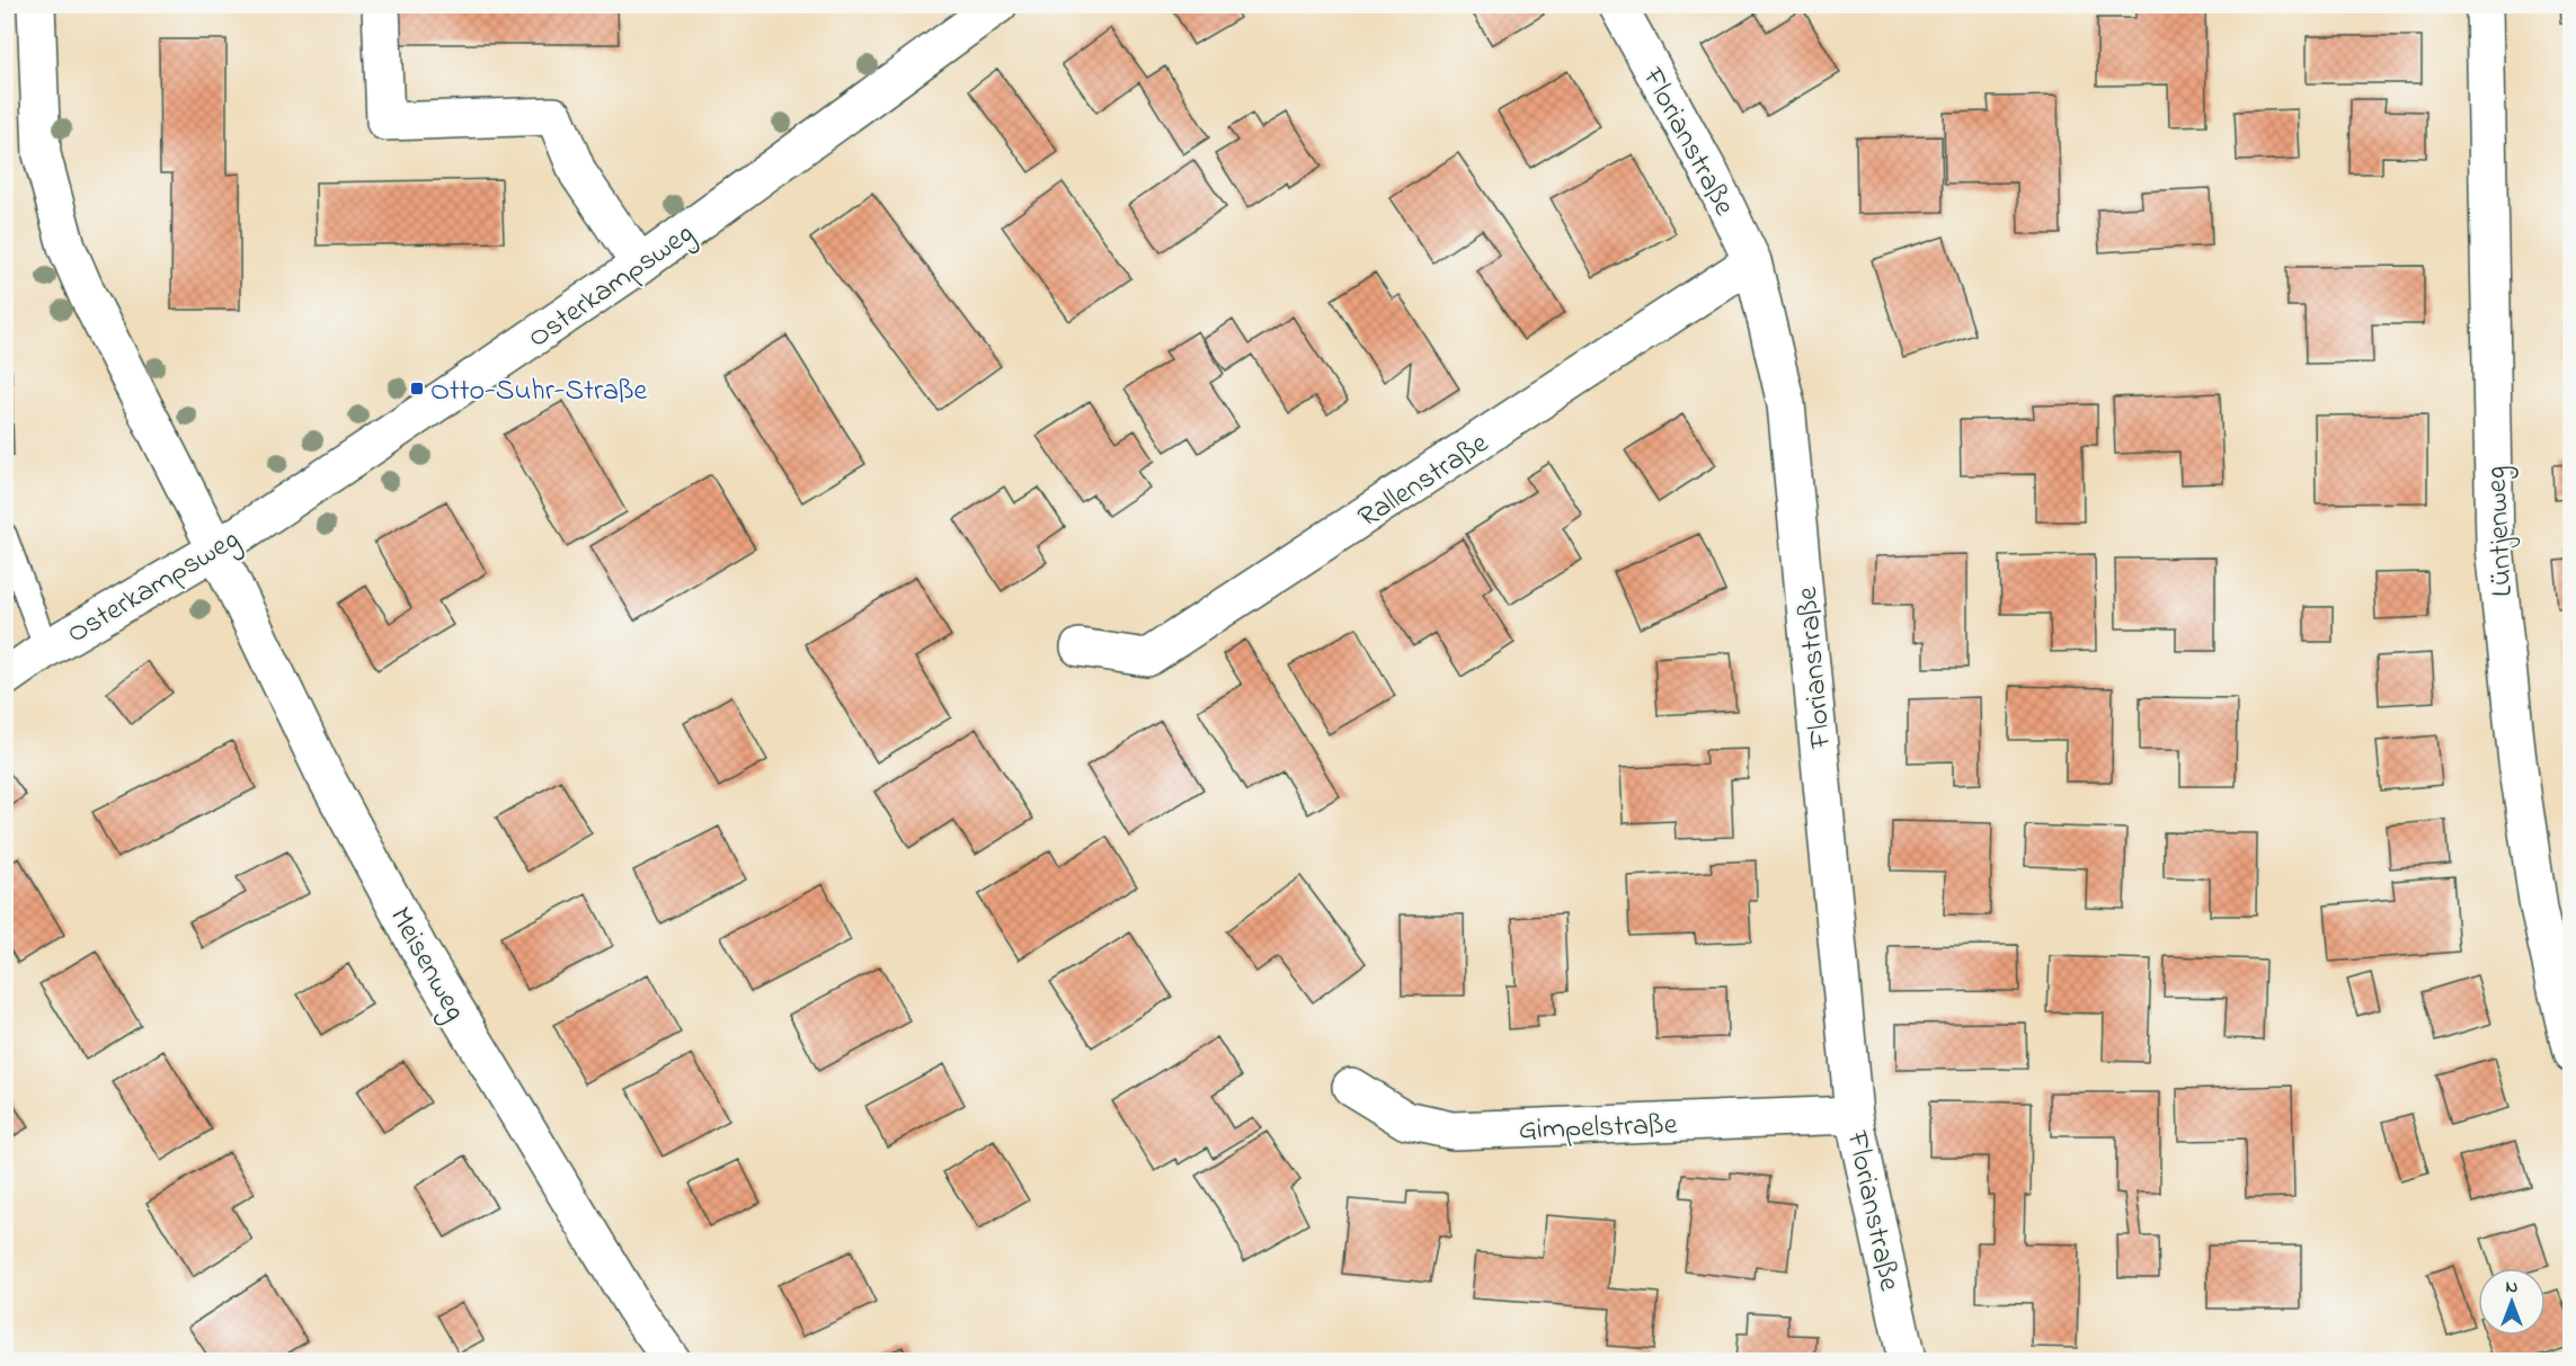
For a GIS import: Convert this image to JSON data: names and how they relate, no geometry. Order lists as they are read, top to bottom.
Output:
{
  "streets": {
    "street": [
      "Florianstraße",
      "Osterkampsweg",
      "Rallenstraße",
      "Lüntjenweg",
      "Meisenweg",
      "Gimpelstraße"
    ]
  },
  "crossings": [
    ["Florianstraße", "Rallenstraße"],
    ["Florianstraße", "Gimpelstraße"],
    ["Osterkampsweg", "Meisenweg"]
  ],
  "places": {
    "transit": ["Otto-Suhr-Straße"]
  },
  "north": "top"
}
